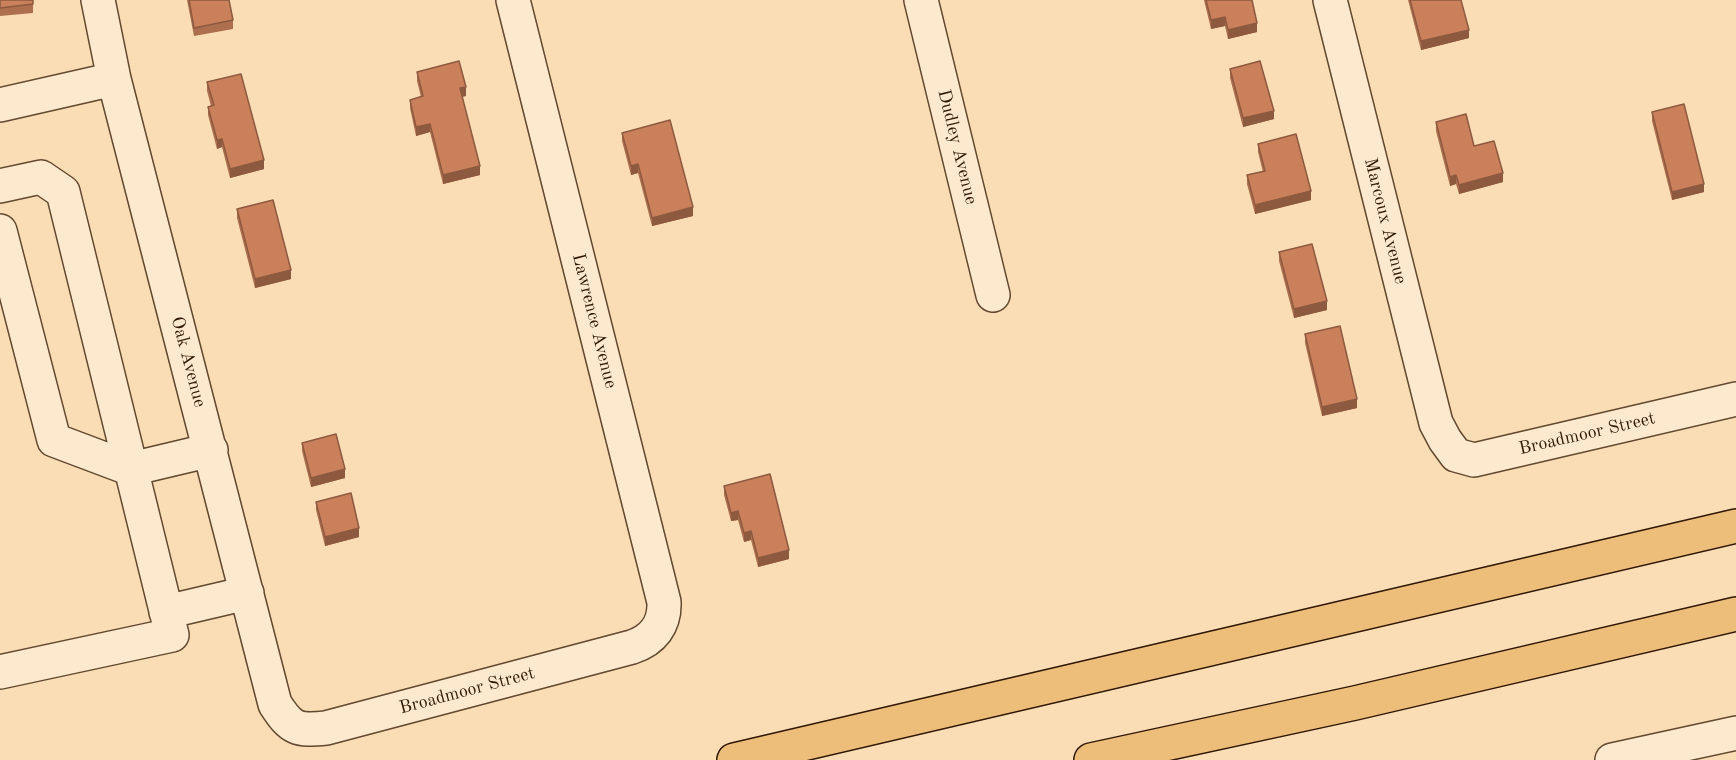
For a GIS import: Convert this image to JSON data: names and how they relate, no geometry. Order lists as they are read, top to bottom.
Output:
{
  "streets": {
    "street": [
      "Dudley Avenue",
      "Marcoux Avenue",
      "Lawrence Avenue",
      "Oak Avenue",
      "Broadmoor Street"
    ]
  },
  "crossings": [
    ["Marcoux Avenue", "Broadmoor Street"],
    ["Lawrence Avenue", "Broadmoor Street"],
    ["Oak Avenue", "Broadmoor Street"]
  ]
}
